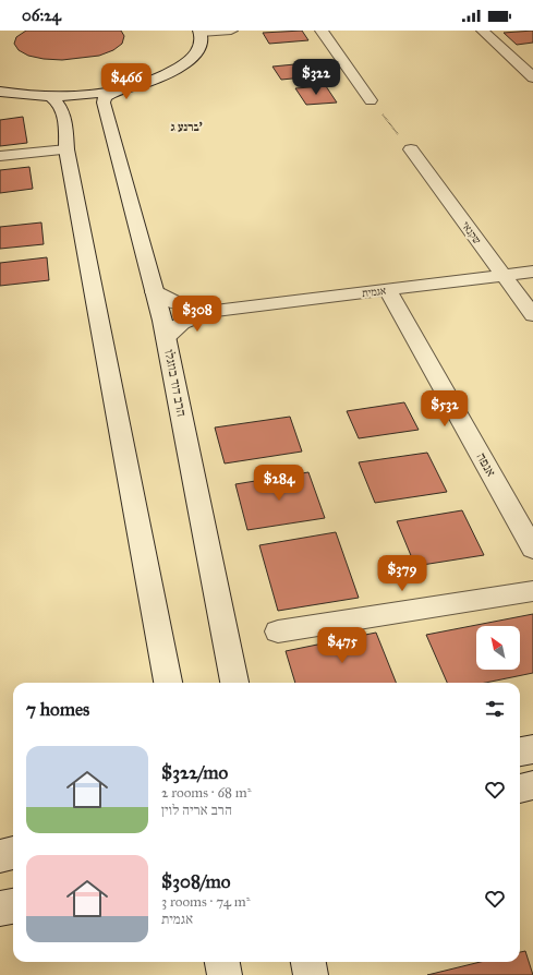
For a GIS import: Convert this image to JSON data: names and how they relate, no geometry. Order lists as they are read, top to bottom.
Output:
{
  "streets": {
    "street": [
      "שקנאי",
      "אגמית",
      "הרב דוד בוזגלו",
      "אנפה"
    ]
  },
  "crossings": [
    ["שקנאי", "אגמית"],
    ["אגמית", "הרב דוד בוזגלו"],
    ["אגמית", "אנפה"]
  ],
  "districts": ["ברנע ג'"],
  "north": "top left",
  "page": {
    "status": "06:24",
    "price": [
      "$322",
      "$466",
      "$308",
      "$532",
      "$284",
      "$379",
      "$475"
    ],
    "heading": "7 homes",
    "list": [
      {
        "name": "$322/mo",
        "note": "2 rooms · 68 m² · הרב אריה לוין"
      },
      {
        "name": "$308/mo",
        "note": "3 rooms · 74 m² · אגמית"
      }
    ]
  }
}
